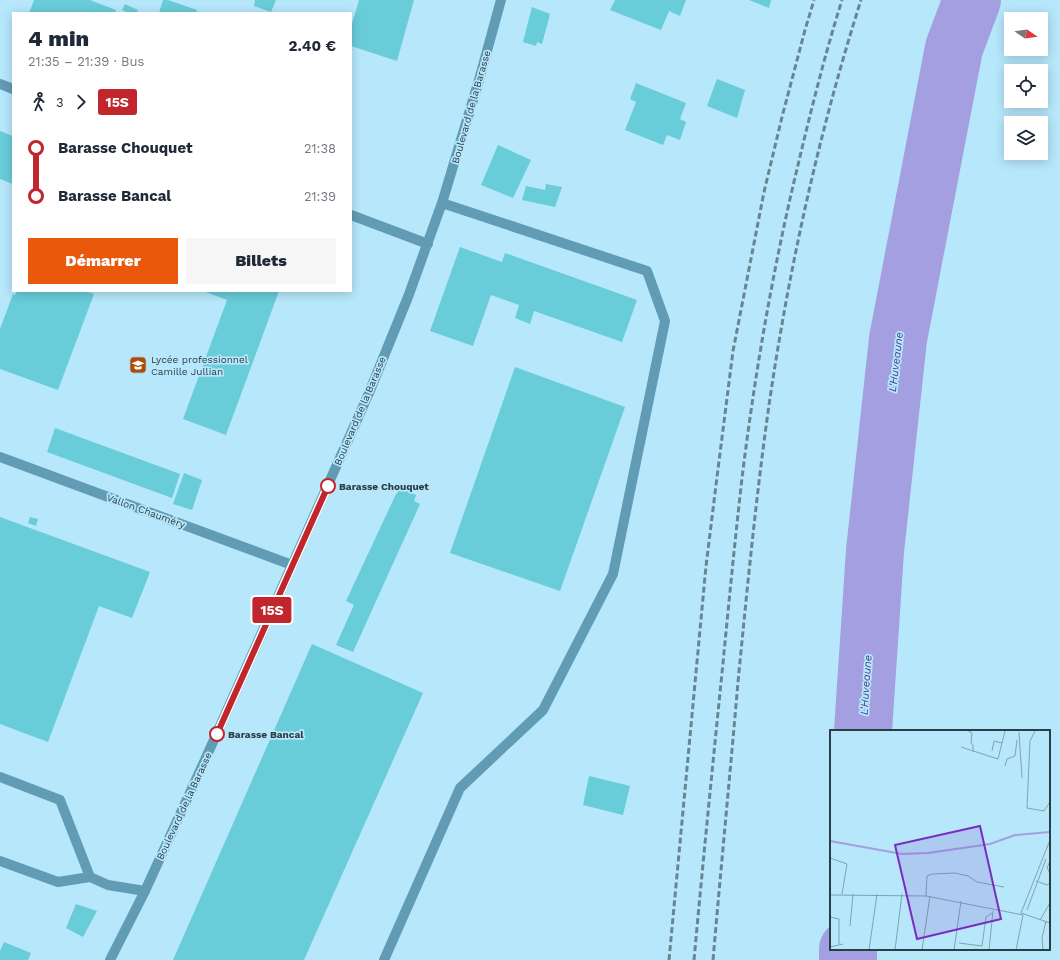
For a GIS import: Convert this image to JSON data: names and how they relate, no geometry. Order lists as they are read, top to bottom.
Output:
{
  "streets": {
    "street": ["Boulevard de la Barasse", "Vallon Chauméry"]
  },
  "crossings": [
    ["Boulevard de la Barasse", "Vallon Chauméry"]
  ],
  "water": ["L'Huveaune"],
  "places": {
    "school or university": ["Lycée professionnel Camille Jullian"],
    "other": ["Barasse Chouquet", "Barasse Bancal"]
  },
  "lines": ["bus line 15S"],
  "north": "right",
  "page": {
    "on_map": "15S",
    "heading": ["4 min", "21:35 – 21:39 · Bus", "2.40 €"],
    "legs": ["3", "15S"],
    "list": [
      {
        "name": "Barasse Chouquet",
        "value": "21:38"
      },
      {
        "name": "Barasse Bancal",
        "value": "21:39"
      }
    ],
    "buttons": ["Démarrer", "Billets"]
  }
}
